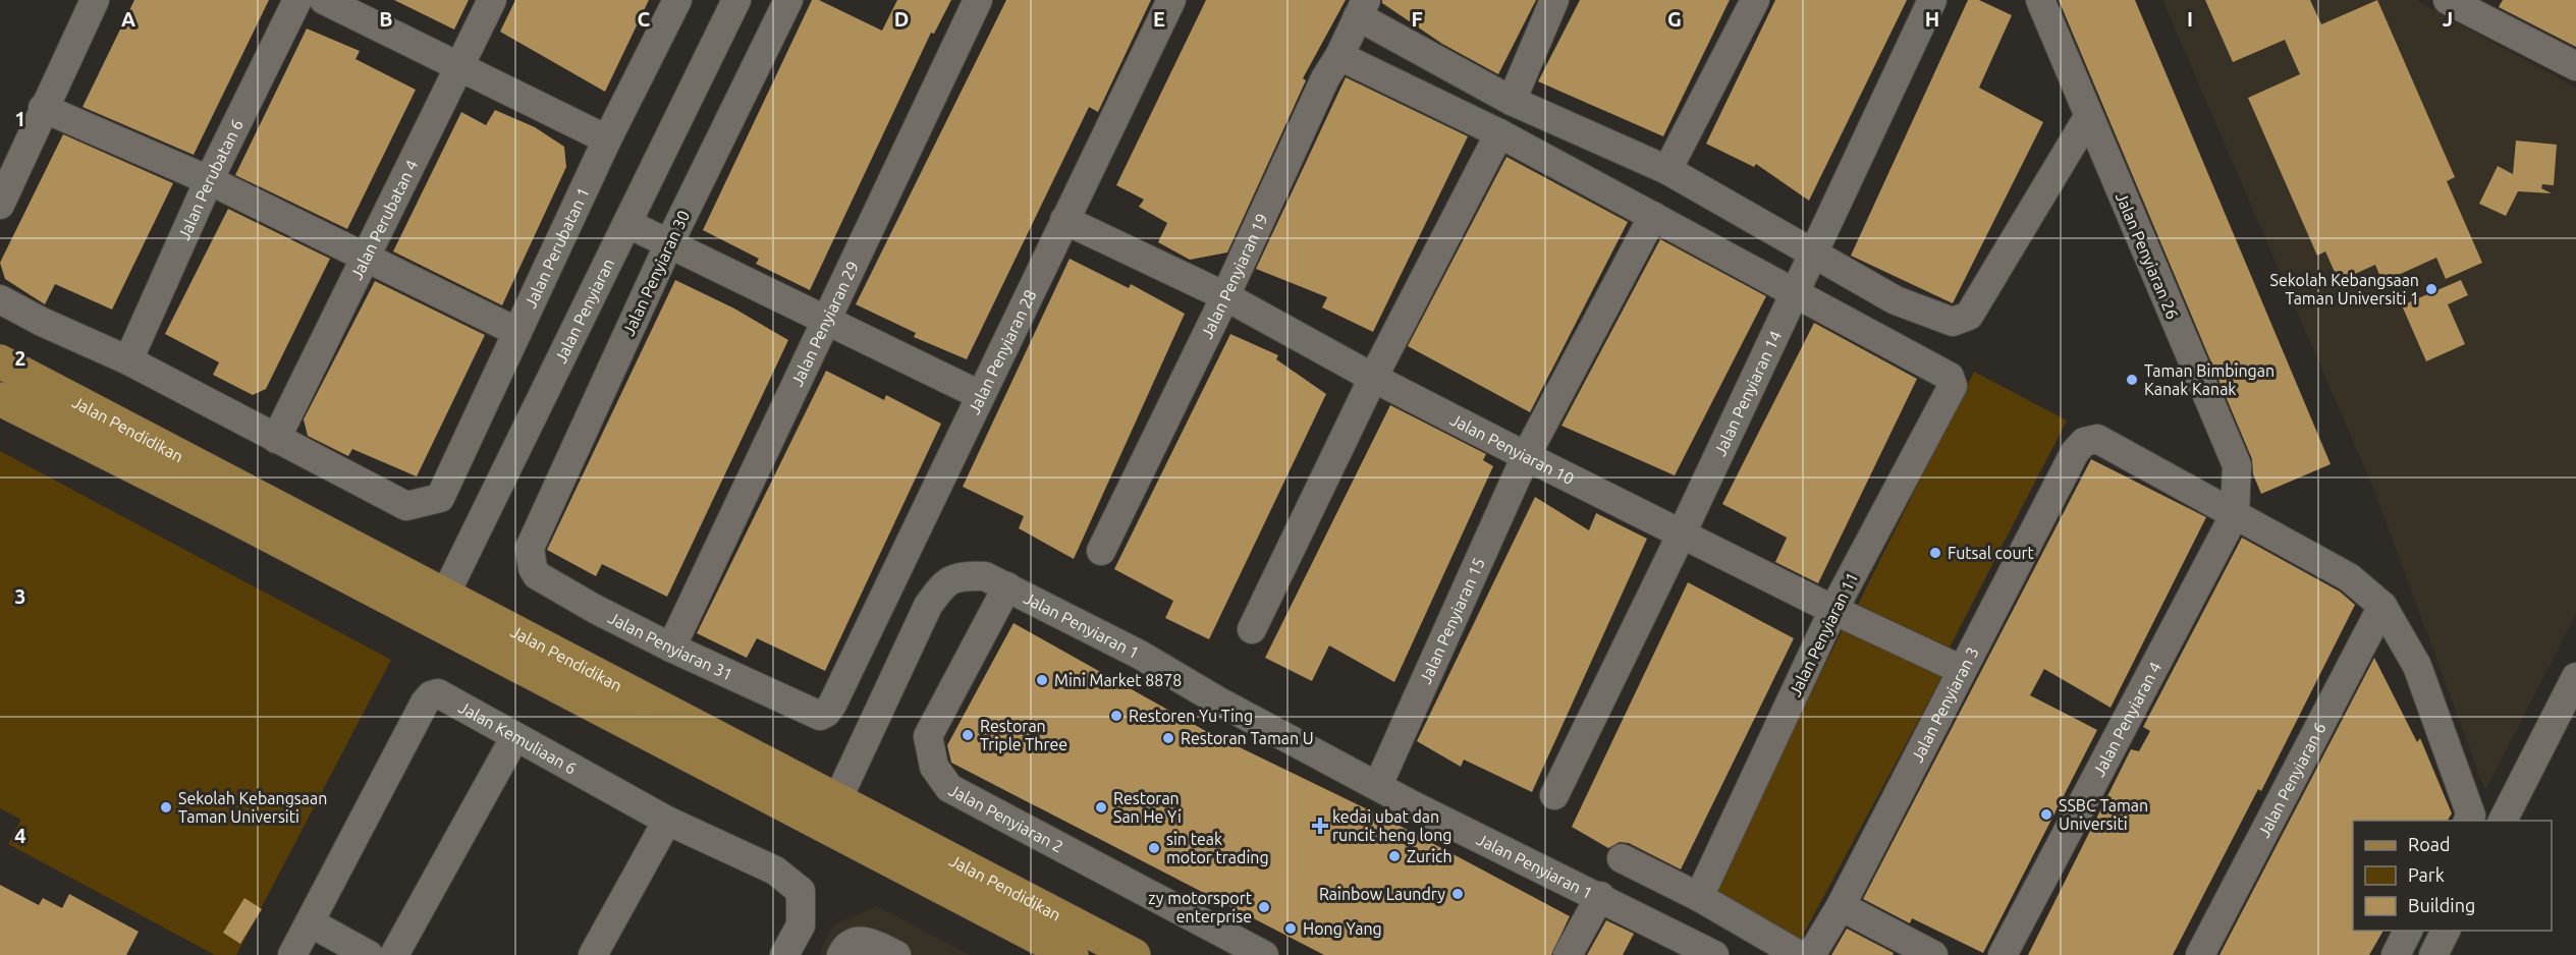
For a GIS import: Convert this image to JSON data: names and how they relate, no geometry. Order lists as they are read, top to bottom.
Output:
{
  "streets": {
    "main road": ["Jalan Pendidikan"],
    "street": [
      "Jalan Perubatan 6",
      "Jalan Perubatan 4",
      "Jalan Perubatan 1",
      "Jalan Penyiaran 26",
      "Jalan Penyiaran 30",
      "Jalan Penyiaran 19",
      "Jalan Penyiaran",
      "Jalan Penyiaran 29",
      "Jalan Penyiaran 28",
      "Jalan Penyiaran 14",
      "Jalan Penyiaran 10",
      "Jalan Penyiaran 15",
      "Jalan Penyiaran 1",
      "Jalan Penyiaran 11",
      "Jalan Penyiaran 31",
      "Jalan Penyiaran 3",
      "Jalan Penyiaran 4",
      "Jalan Kemuliaan 6",
      "Jalan Penyiaran 6",
      "Jalan Penyiaran 2"
    ]
  },
  "crossings": [
    ["Jalan Perubatan 4", "Jalan Perubatan 1"],
    ["Jalan Penyiaran 26", "Jalan Penyiaran 3"],
    ["Jalan Penyiaran 26", "Jalan Penyiaran 4"],
    ["Jalan Penyiaran 30", "Jalan Penyiaran 31"],
    ["Jalan Penyiaran 19", "Jalan Penyiaran 10"],
    ["Jalan Penyiaran", "Jalan Pendidikan"],
    ["Jalan Penyiaran 29", "Jalan Penyiaran 31"],
    ["Jalan Penyiaran 28", "Jalan Penyiaran 10"],
    ["Jalan Penyiaran 28", "Jalan Penyiaran 31"],
    ["Jalan Penyiaran 14", "Jalan Penyiaran 10"],
    ["Jalan Penyiaran 14", "Jalan Penyiaran 11"],
    ["Jalan Pendidikan", "Jalan Penyiaran 1"],
    ["Jalan Penyiaran 10", "Jalan Penyiaran 15"],
    ["Jalan Penyiaran 10", "Jalan Penyiaran 11"],
    ["Jalan Penyiaran 10", "Jalan Penyiaran 3"],
    ["Jalan Penyiaran 15", "Jalan Penyiaran 1"],
    ["Jalan Penyiaran 1", "Jalan Penyiaran 2"],
    ["Jalan Penyiaran 3", "Jalan Penyiaran 4"]
  ],
  "places": {
    "other": [
      "Sekolah Kebangsaan Taman Universiti 1",
      "Taman Bimbingan Kanak Kanak",
      "Futsal court",
      "Mini Market 8878",
      "Restoren Yu Ting",
      "Restoran Triple Three",
      "Restoran Taman U",
      "Sekolah Kebangsaan Taman Universiti",
      "Restoran San He Yi",
      "SSBC Taman Universiti",
      "sin teak motor trading",
      "Zurich",
      "Rainbow Laundry",
      "zy motorsport enterprise",
      "Hong Yang"
    ],
    "health": ["kedai ubat dan runcit heng long"]
  },
  "legend": ["Road", "Park", "Building"],
  "grid": {
    "columns": [
      "A",
      "B",
      "C",
      "D",
      "E",
      "F",
      "G",
      "H",
      "I",
      "J"
    ],
    "rows": [
      "1",
      "2",
      "3",
      "4"
    ]
  }
}
